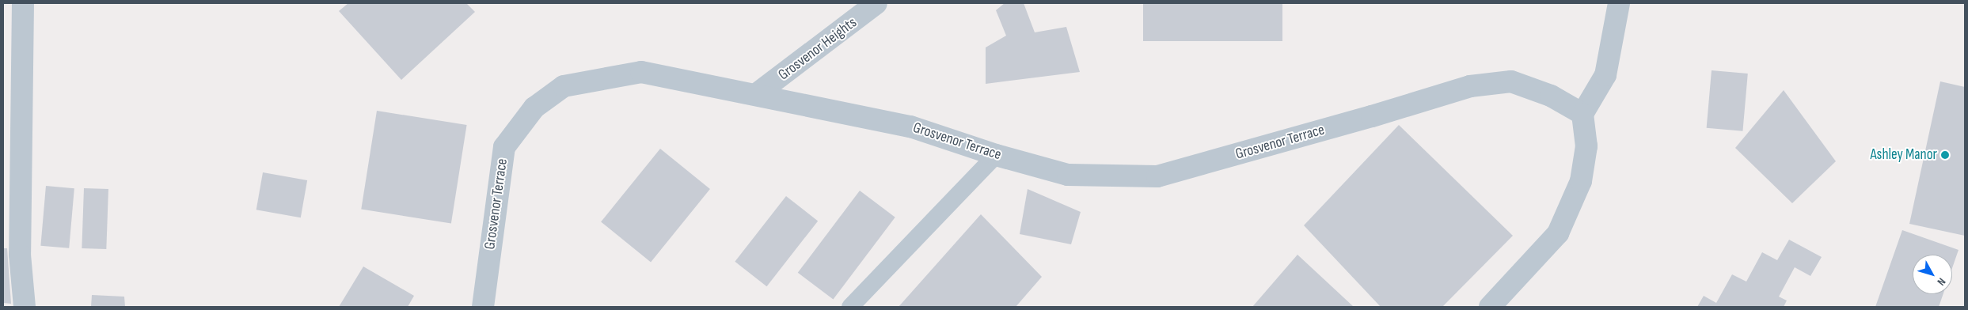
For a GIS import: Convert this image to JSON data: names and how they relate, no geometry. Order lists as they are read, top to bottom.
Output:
{
  "streets": {
    "street": ["Grosvenor Heights", "Grosvenor Terrace"]
  },
  "crossings": [
    ["Grosvenor Heights", "Grosvenor Terrace"]
  ],
  "places": ["Ashley Manor"],
  "north": "bottom right"
}
